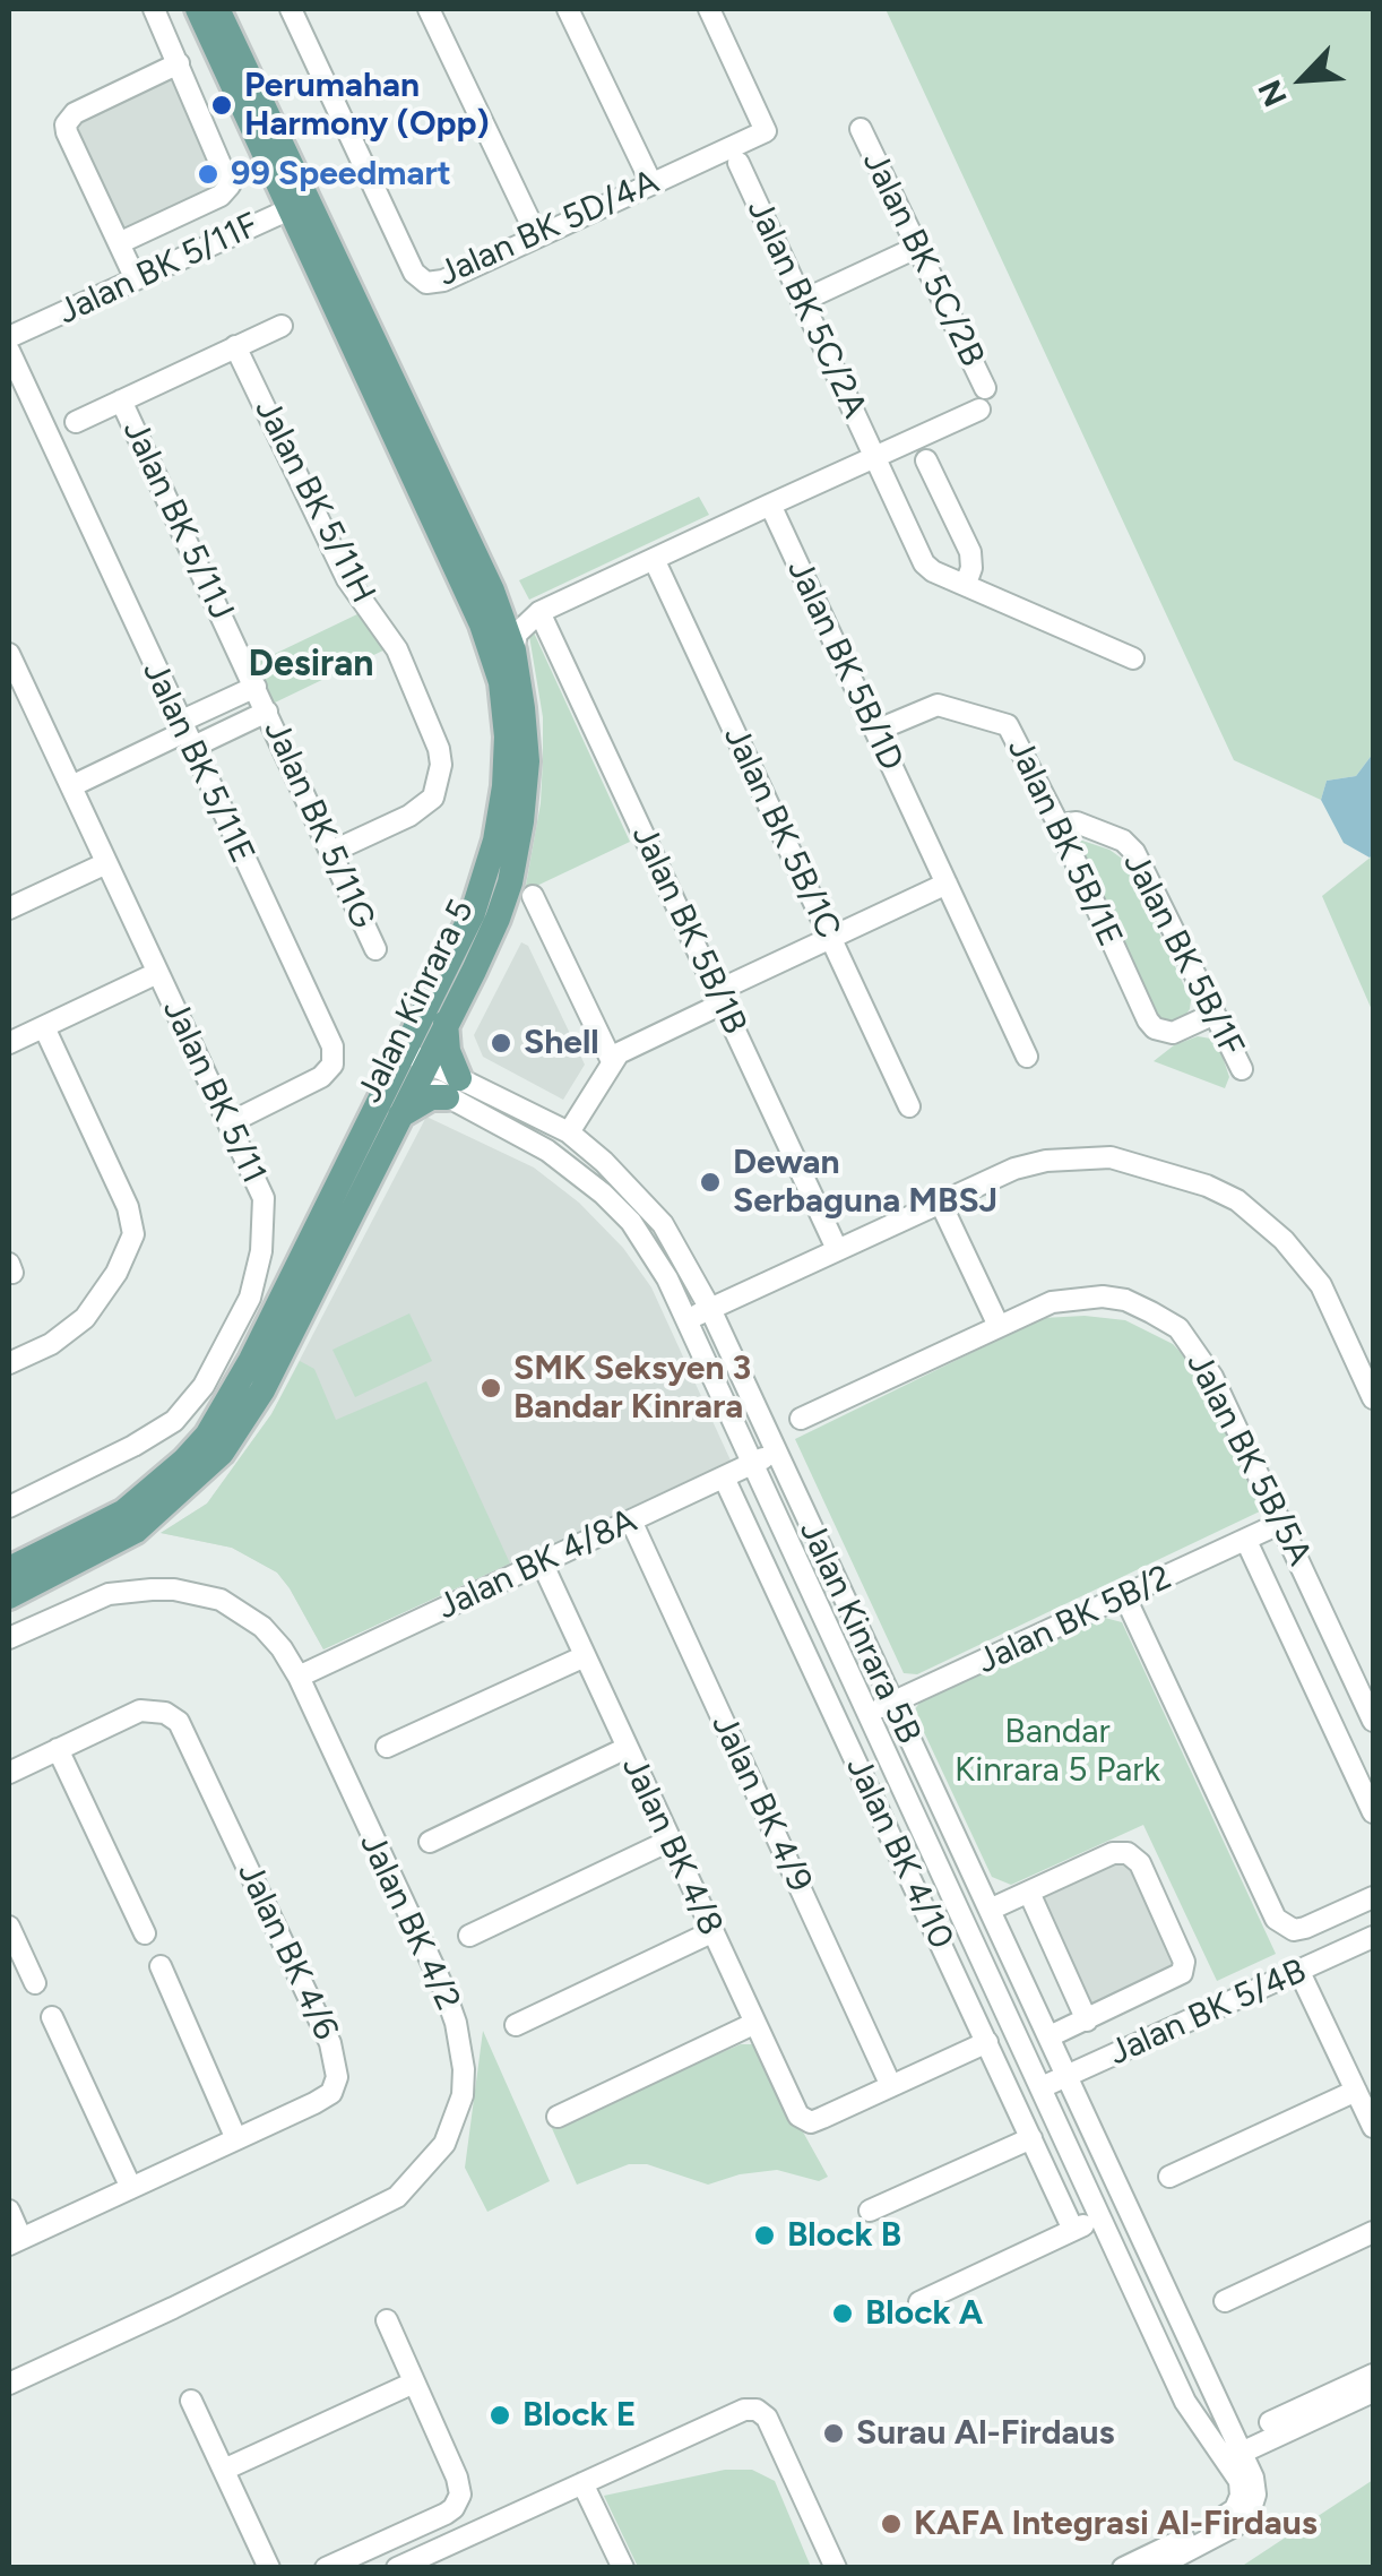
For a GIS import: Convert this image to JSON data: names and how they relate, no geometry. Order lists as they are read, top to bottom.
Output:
{
  "streets": {
    "main road": ["Jalan Kinrara 5"],
    "street": [
      "Jalan BK 5D/4A",
      "Jalan BK 5C/2B",
      "Jalan BK 5/11F",
      "Jalan BK 5C/2A",
      "Jalan BK 5/11H",
      "Jalan BK 5/11J",
      "Jalan BK 5B/1D",
      "Jalan BK 5/11E",
      "Jalan BK 5/11G",
      "Jalan BK 5B/1C",
      "Jalan BK 5B/1E",
      "Jalan BK 5B/1B",
      "Jalan BK 5B/1F",
      "Jalan BK 5/11",
      "Jalan BK 5B/5A",
      "Jalan BK 4/8A",
      "Jalan BK 5B/2",
      "Jalan Kinrara 5B",
      "Jalan BK 4/9",
      "Jalan BK 4/8",
      "Jalan BK 4/10",
      "Jalan BK 4/2",
      "Jalan BK 4/6",
      "Jalan BK 5/4B"
    ]
  },
  "crossings": [
    ["Jalan BK 5/11F", "Jalan Kinrara 5"],
    ["Jalan BK 5/11H", "Jalan BK 5/11G"],
    ["Jalan BK 5/11J", "Jalan BK 5/11G"],
    ["Jalan BK 5B/1D", "Jalan BK 5B/1E"],
    ["Jalan BK 5/11E", "Jalan BK 5/11"],
    ["Jalan BK 5B/1E", "Jalan BK 5B/1F"],
    ["Jalan Kinrara 5", "Jalan Kinrara 5B"],
    ["Jalan BK 5B/5A", "Jalan BK 5B/2"],
    ["Jalan BK 4/8A", "Jalan Kinrara 5B"],
    ["Jalan BK 4/8A", "Jalan BK 4/9"],
    ["Jalan BK 4/8A", "Jalan BK 4/8"],
    ["Jalan BK 4/8A", "Jalan BK 4/10"],
    ["Jalan BK 4/8A", "Jalan BK 4/2"],
    ["Jalan BK 5B/2", "Jalan Kinrara 5B"],
    ["Jalan Kinrara 5B", "Jalan BK 5/4B"],
    ["Jalan BK 4/9", "Jalan BK 4/8"]
  ],
  "districts": ["Desiran"],
  "parks": ["Bandar Kinrara 5 Park"],
  "places": [
    "Perumahan Harmony (Opp)",
    "99 Speedmart",
    "Shell",
    "Dewan Serbaguna MBSJ",
    "SMK Seksyen 3 Bandar Kinrara",
    "Block B",
    "Block A",
    "Block E",
    "Surau Al-Firdaus",
    "KAFA Integrasi Al-Firdaus"
  ],
  "north": "bottom left"
}
